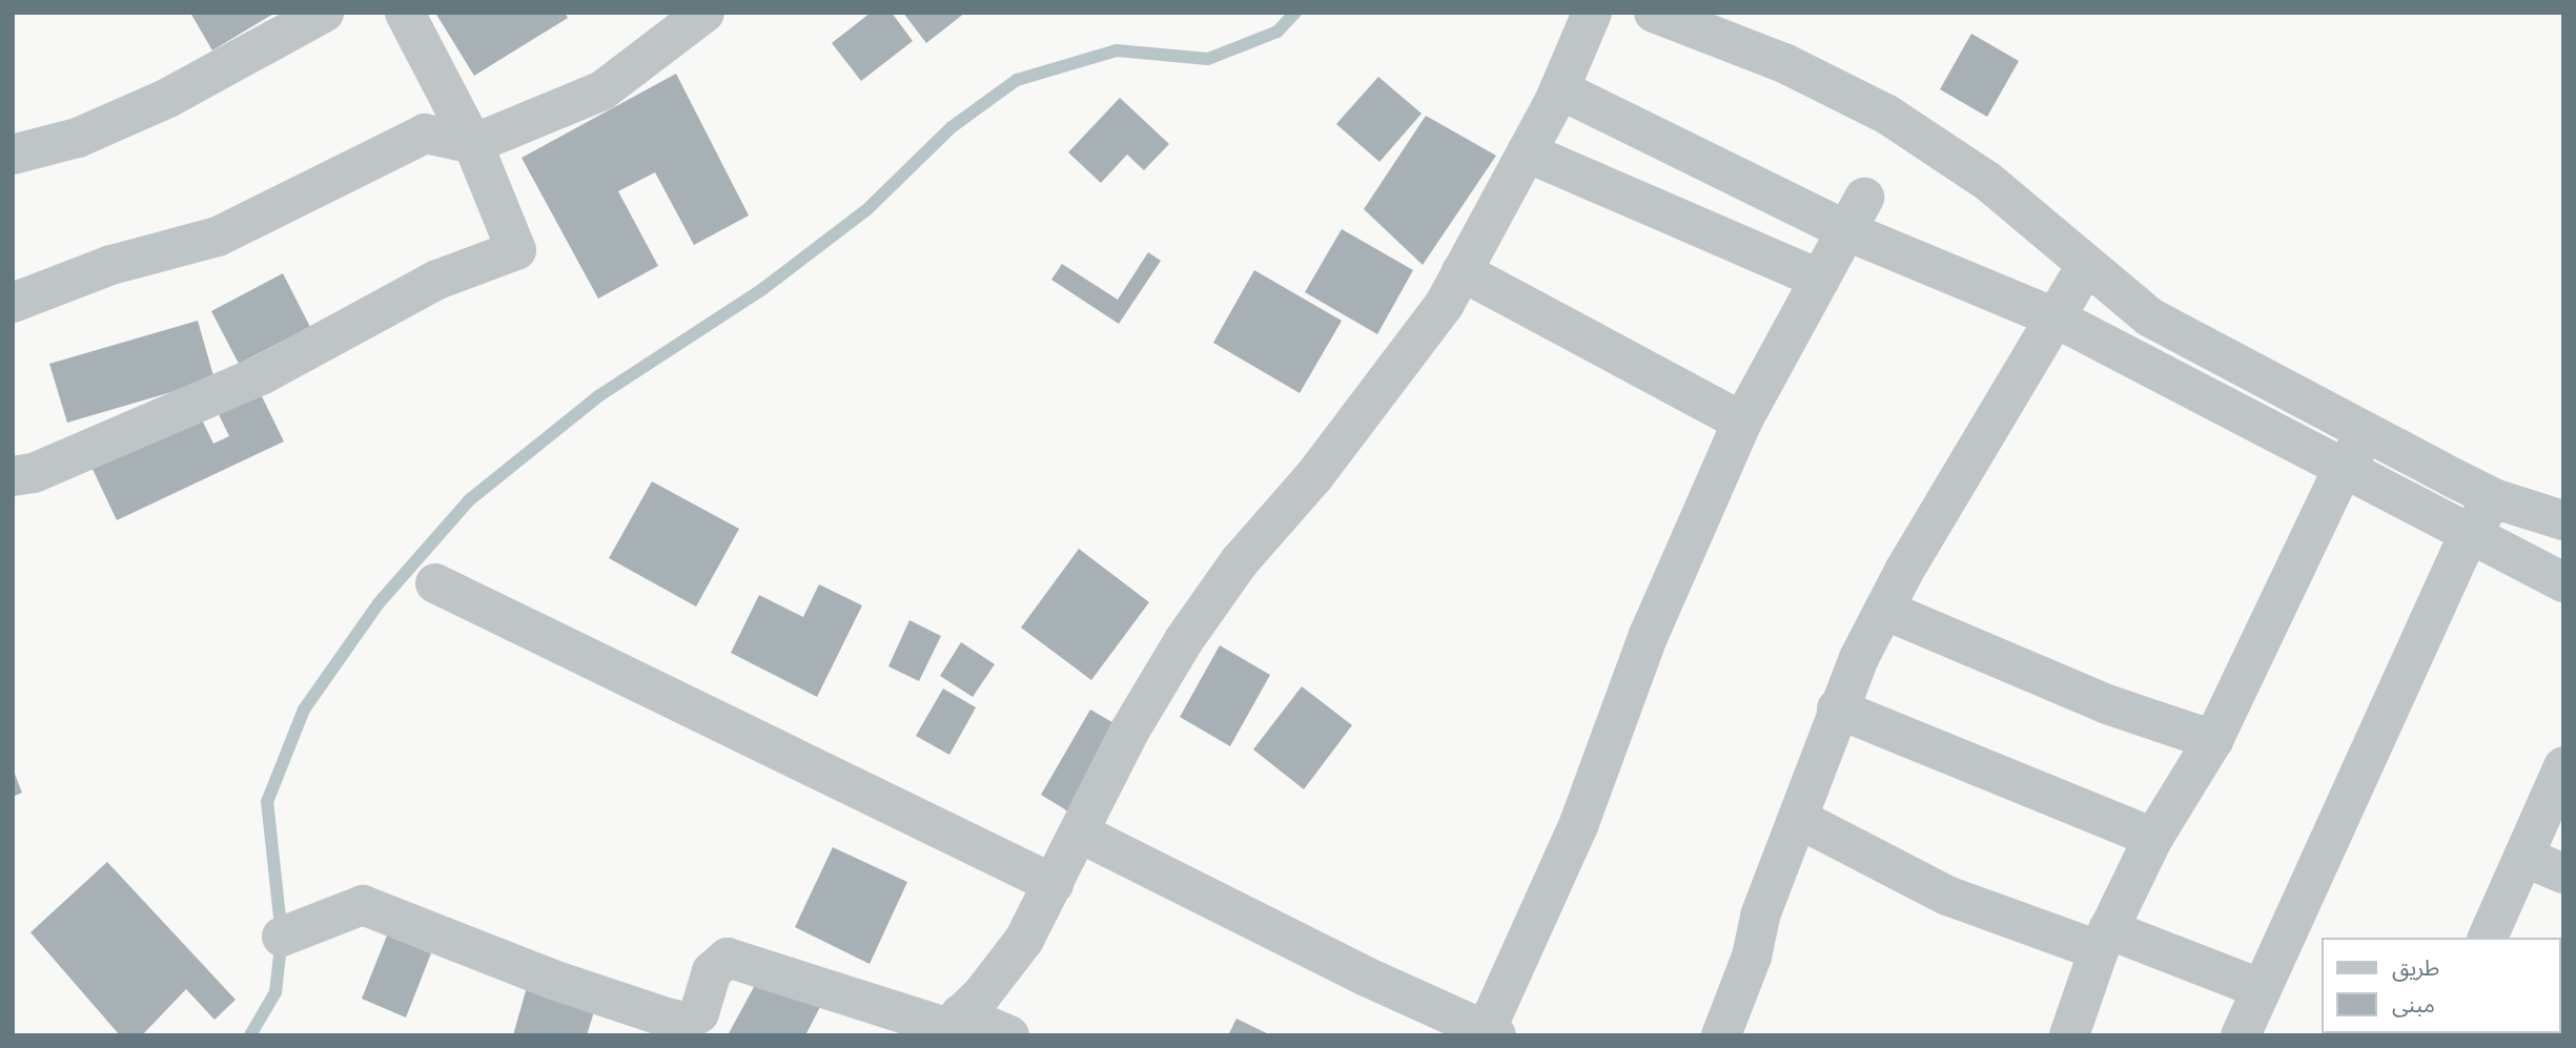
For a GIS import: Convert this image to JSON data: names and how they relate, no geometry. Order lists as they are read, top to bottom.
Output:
{
  "legend": ["طريق", "مبنى"]
}
